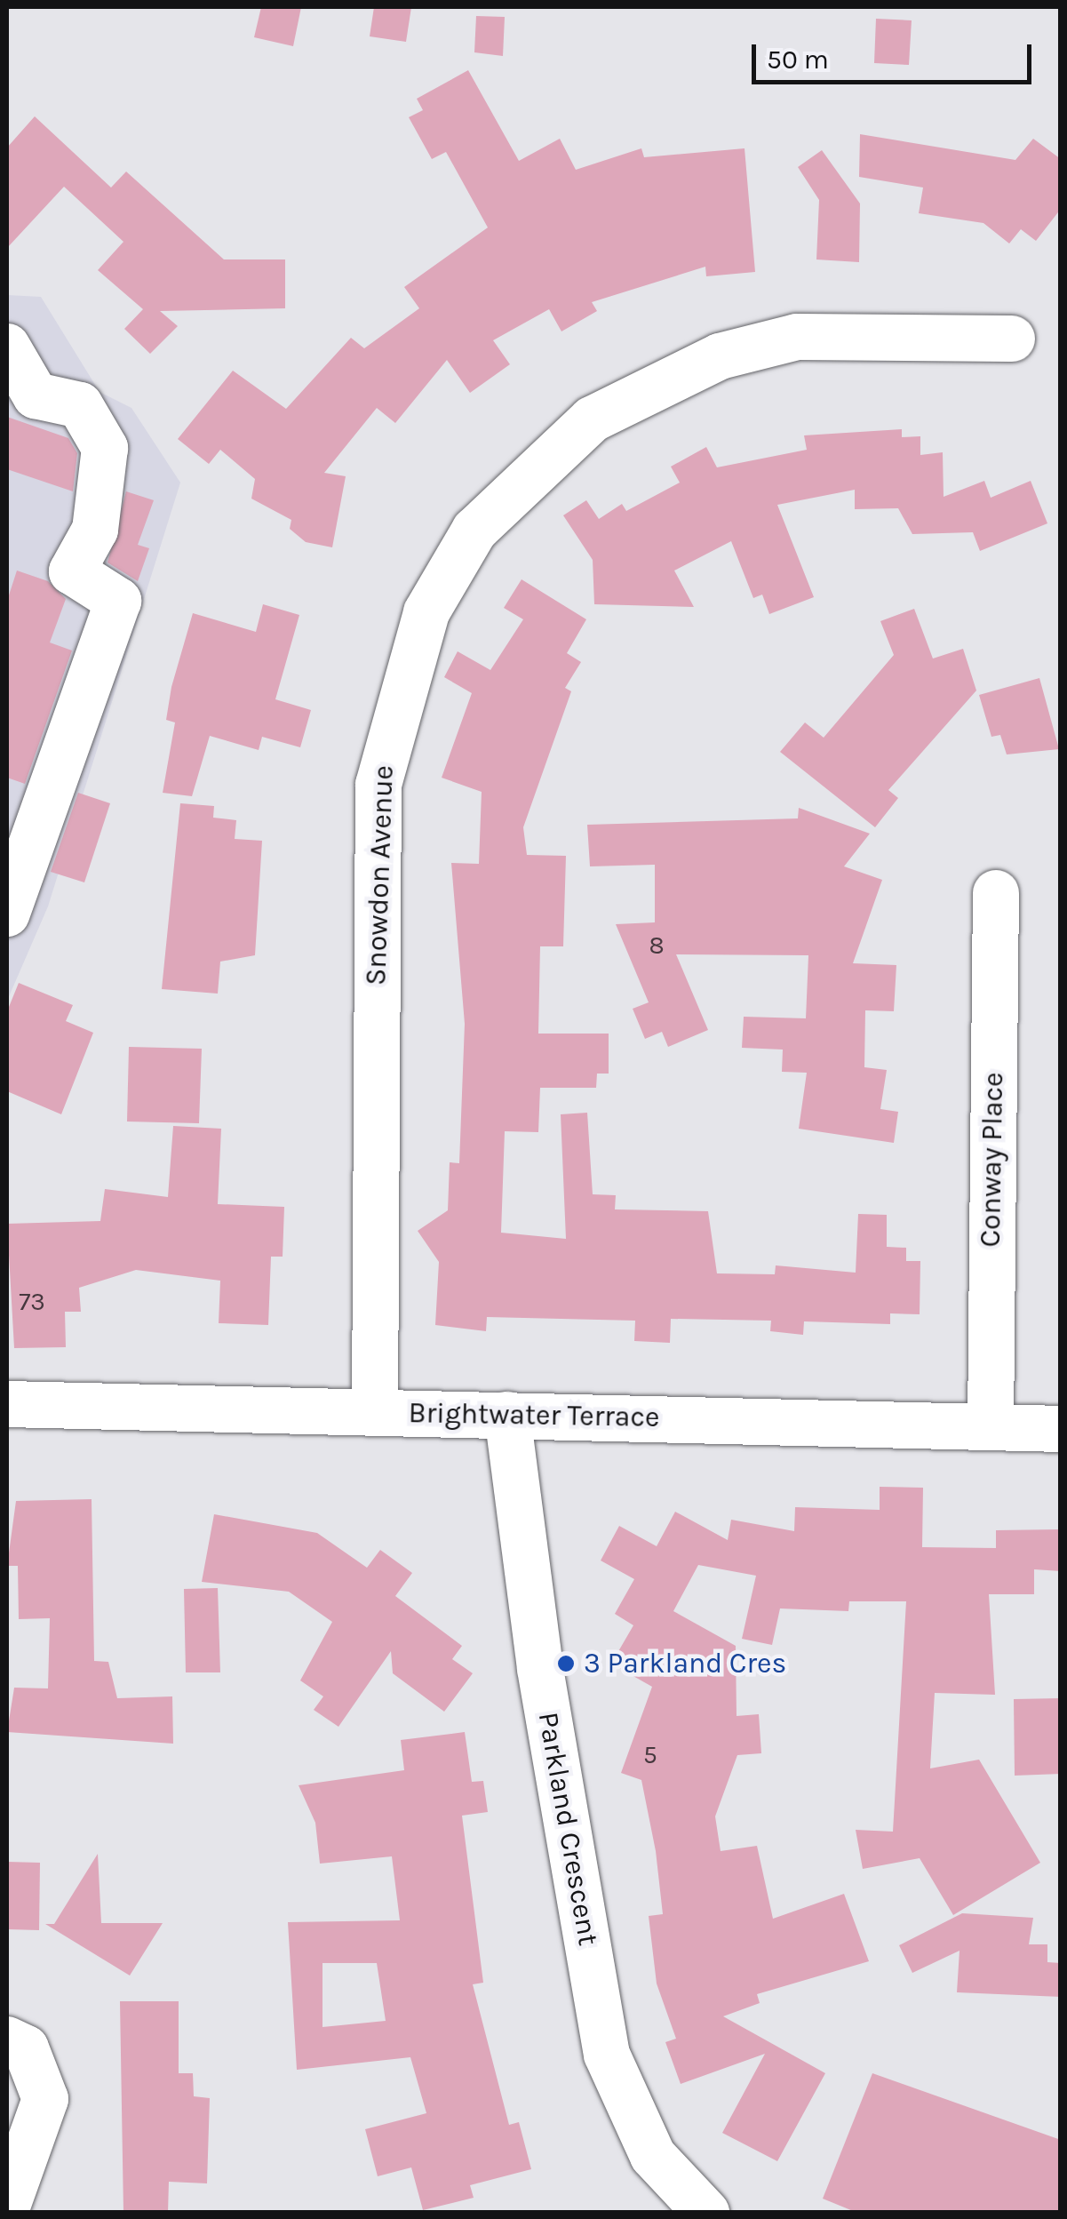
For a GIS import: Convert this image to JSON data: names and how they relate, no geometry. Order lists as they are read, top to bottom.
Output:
{
  "streets": {
    "street": [
      "Snowdon Avenue",
      "Conway Place",
      "Brightwater Terrace",
      "Parkland Crescent"
    ]
  },
  "crossings": [
    ["Snowdon Avenue", "Brightwater Terrace"],
    ["Conway Place", "Brightwater Terrace"],
    ["Brightwater Terrace", "Parkland Crescent"]
  ],
  "places": ["3 Parkland Cres"],
  "house_numbers": ["8", "73", "5"],
  "scale_bar": "50 m"
}
